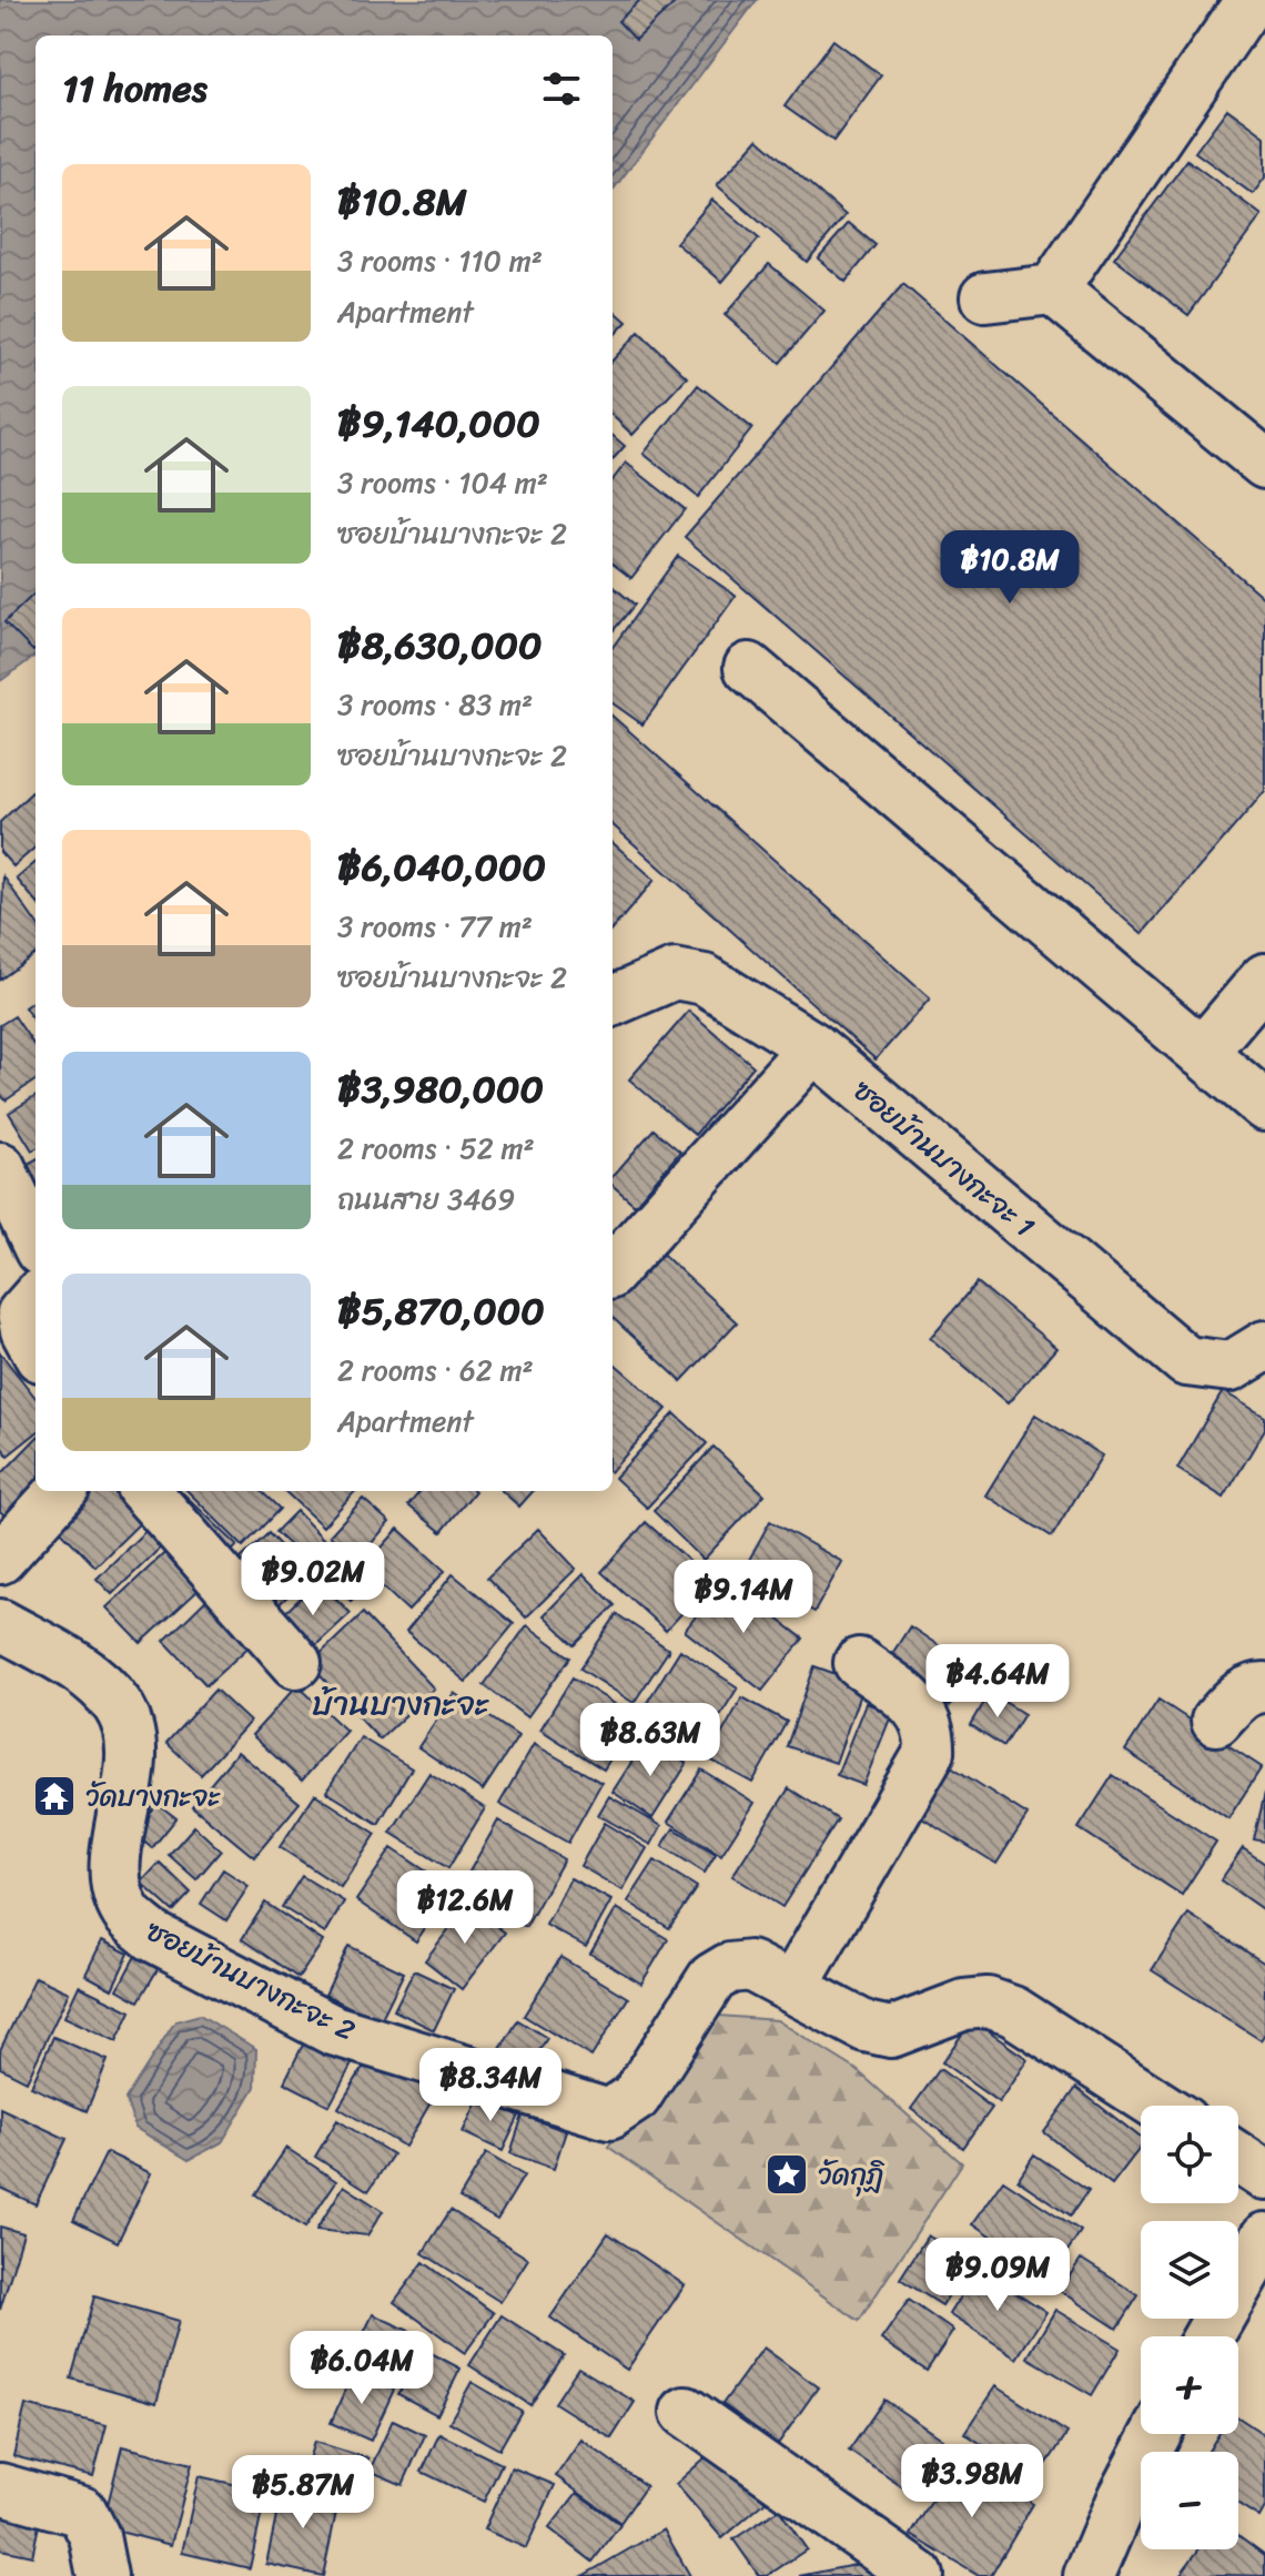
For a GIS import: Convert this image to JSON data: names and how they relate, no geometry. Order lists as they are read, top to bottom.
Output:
{
  "streets": {
    "street": ["ซอยบ้านบางกะจะ 1", "ซอยบ้านบางกะจะ 2"]
  },
  "districts": ["บ้านบางกะจะ"],
  "places": {
    "temple": ["วัดบางกะจะ"],
    "place": ["วัดกุฏิ"]
  },
  "page": {
    "heading": "11 homes",
    "list": [
      {
        "name": "฿10.8M",
        "note": "3 rooms · 110 m² · Apartment"
      },
      {
        "name": "฿9,140,000",
        "note": "3 rooms · 104 m² · ซอยบ้านบางกะจะ 2"
      },
      {
        "name": "฿8,630,000",
        "note": "3 rooms · 83 m² · ซอยบ้านบางกะจะ 2"
      },
      {
        "name": "฿6,040,000",
        "note": "3 rooms · 77 m² · ซอยบ้านบางกะจะ 2"
      },
      {
        "name": "฿3,980,000",
        "note": "2 rooms · 52 m² · ถนนสาย 3469"
      },
      {
        "name": "฿5,870,000",
        "note": "2 rooms · 62 m² · Apartment"
      }
    ],
    "price": [
      "฿10.8M",
      "฿9.02M",
      "฿9.14M",
      "฿4.64M",
      "฿8.63M",
      "฿12.6M",
      "฿8.34M",
      "฿9.09M",
      "฿6.04M",
      "฿3.98M",
      "฿5.87M"
    ],
    "map_buttons": ["+", "−"]
  }
}
